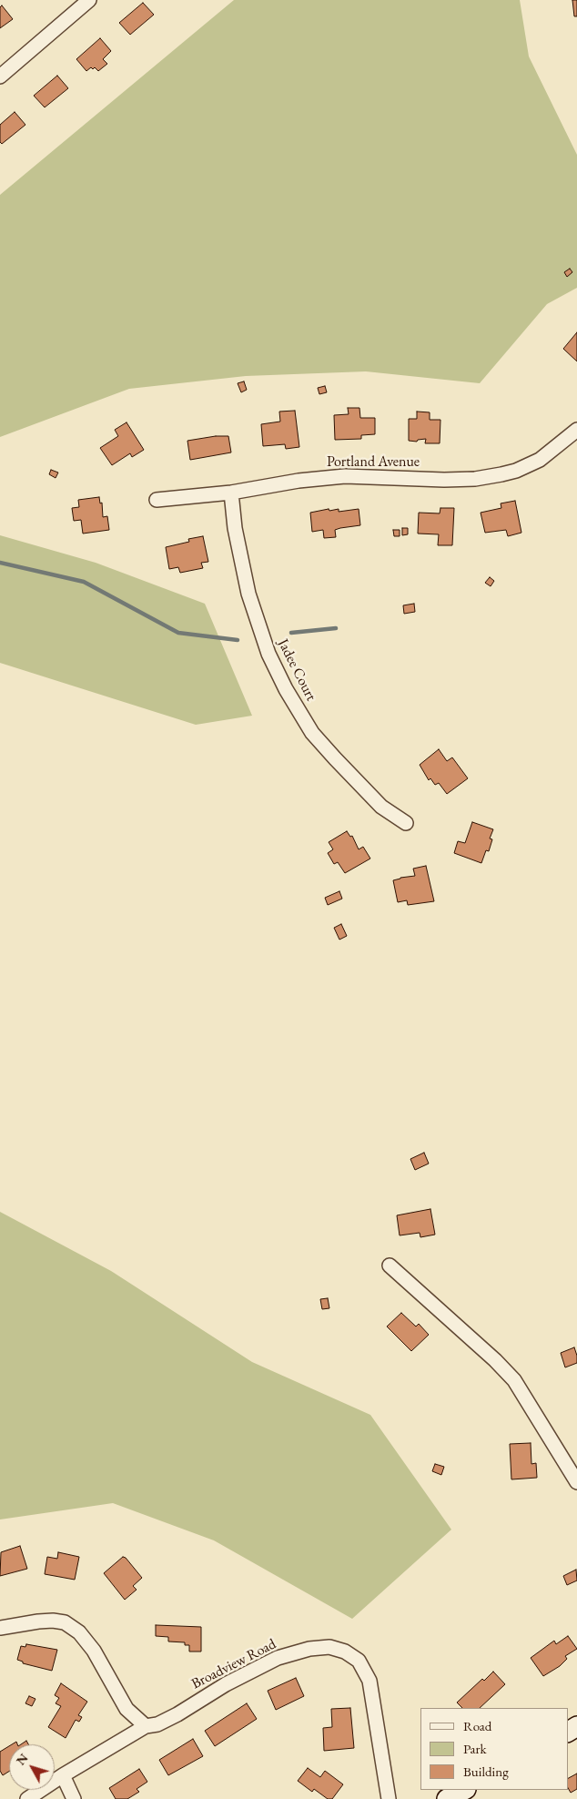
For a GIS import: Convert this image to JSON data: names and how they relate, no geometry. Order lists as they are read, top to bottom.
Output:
{
  "streets": {
    "street": ["Portland Avenue", "Jadee Court", "Broadview Road"]
  },
  "crossings": [
    ["Portland Avenue", "Jadee Court"]
  ],
  "legend": ["Road", "Park", "Building"],
  "north": "top left"
}
